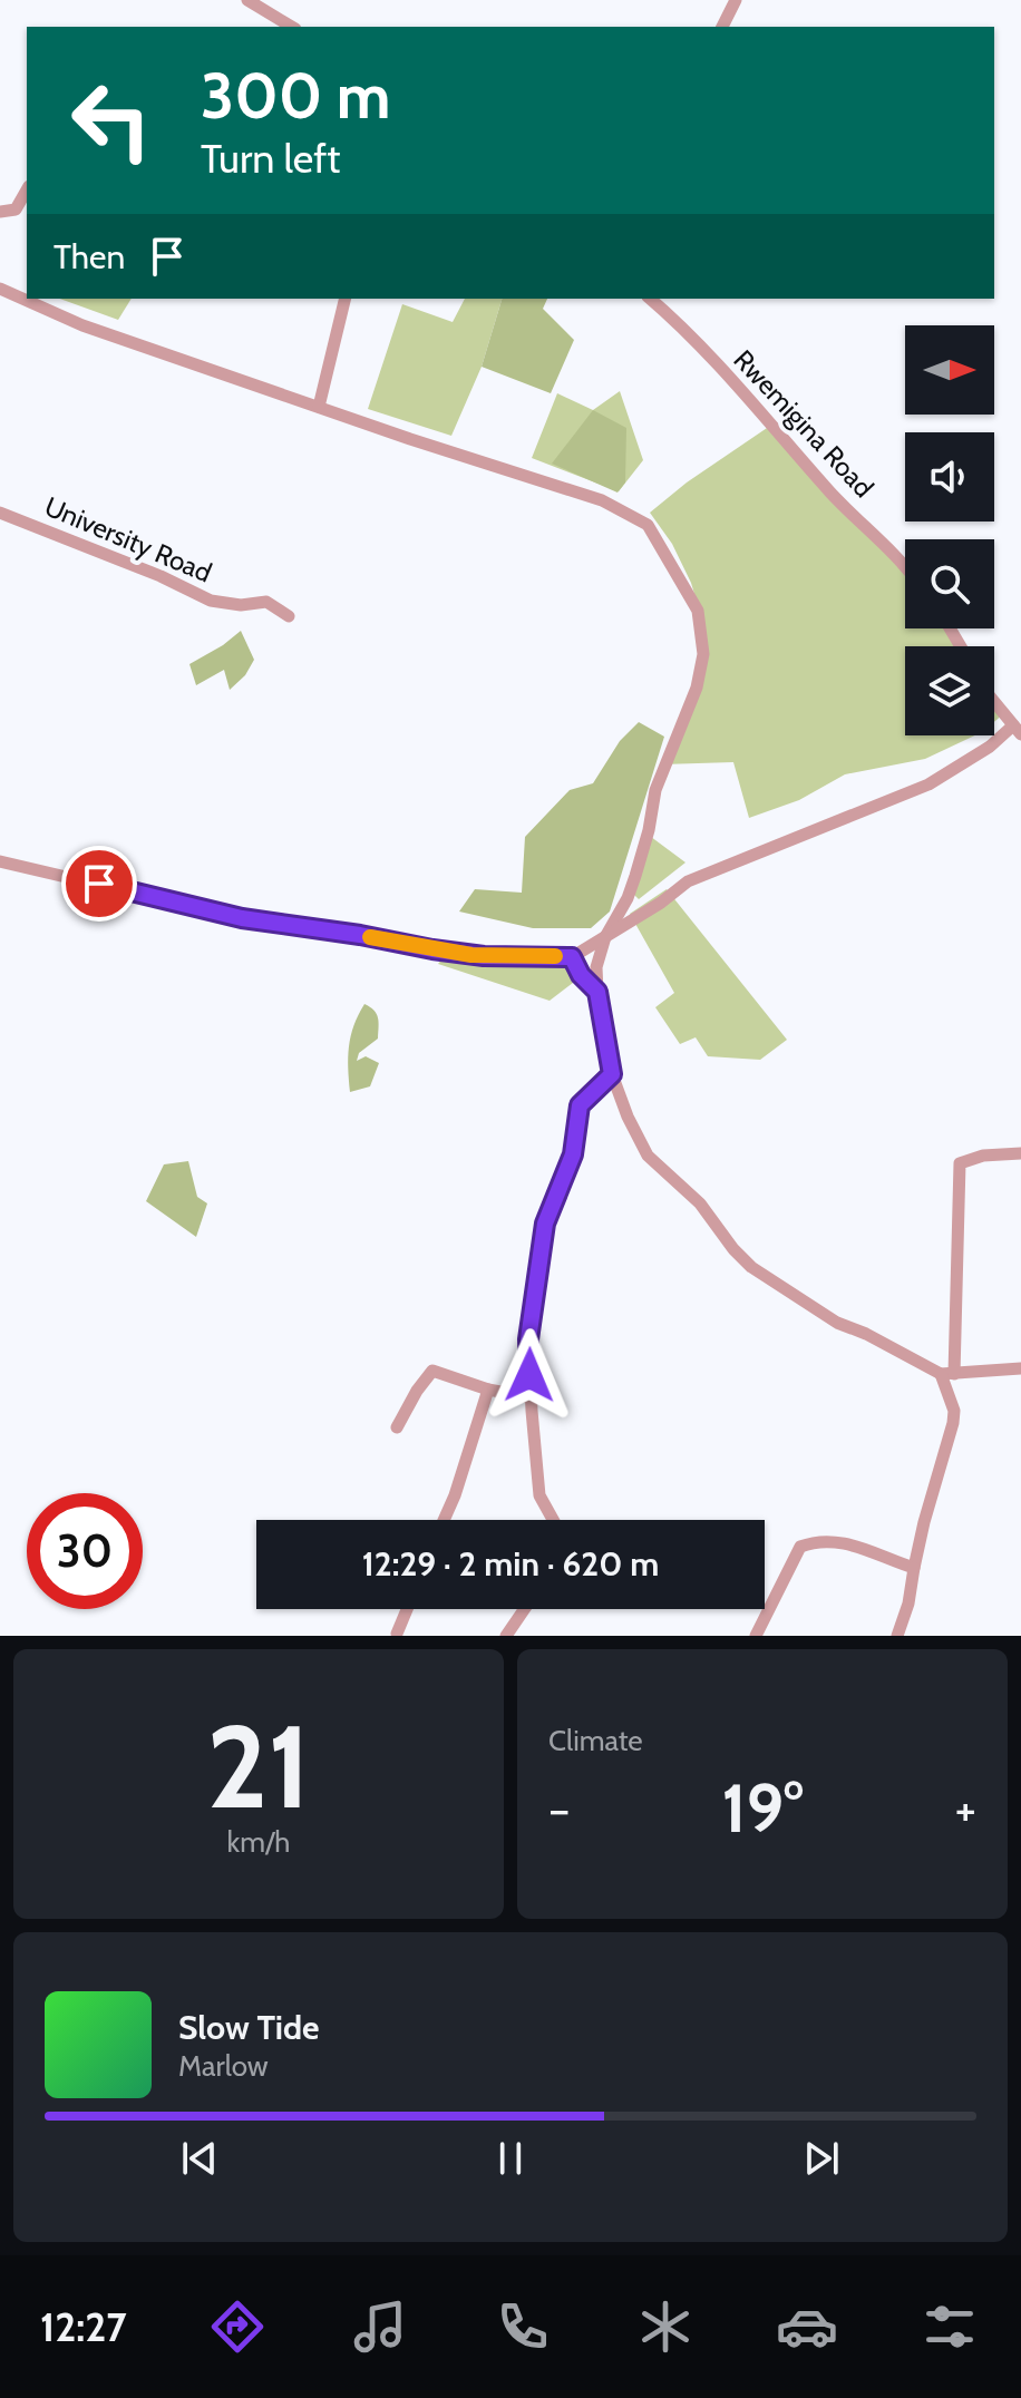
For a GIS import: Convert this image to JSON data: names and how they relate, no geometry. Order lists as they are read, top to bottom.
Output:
{
  "streets": {
    "street": ["Rwemigina Road", "University Road"]
  },
  "north": "right",
  "page": {
    "turn": ["300 m", "Turn left"],
    "then": "Then",
    "limit": "30",
    "trip": "12:29 · 2 min · 620 m",
    "tile": [
      ["21", "km/h"],
      "Climate"
    ],
    "heat": ["−", "19°", "+"],
    "song": ["Slow Tide", "Marlow"],
    "tabs": "12:27"
  }
}
